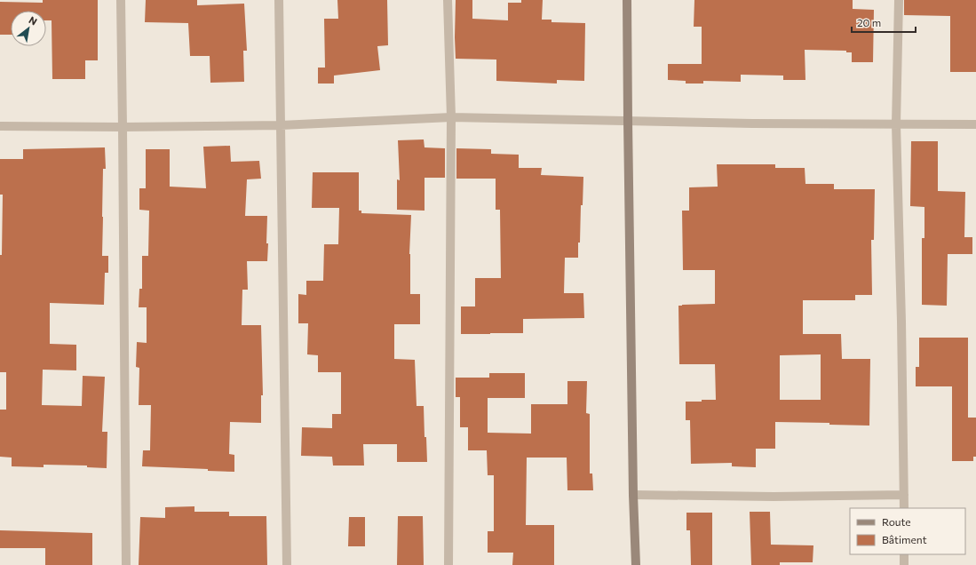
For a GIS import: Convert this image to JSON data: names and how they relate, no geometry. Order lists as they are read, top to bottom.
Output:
{
  "legend": ["Route", "Bâtiment"],
  "scale_bar": "20 m",
  "north": "top right"
}
